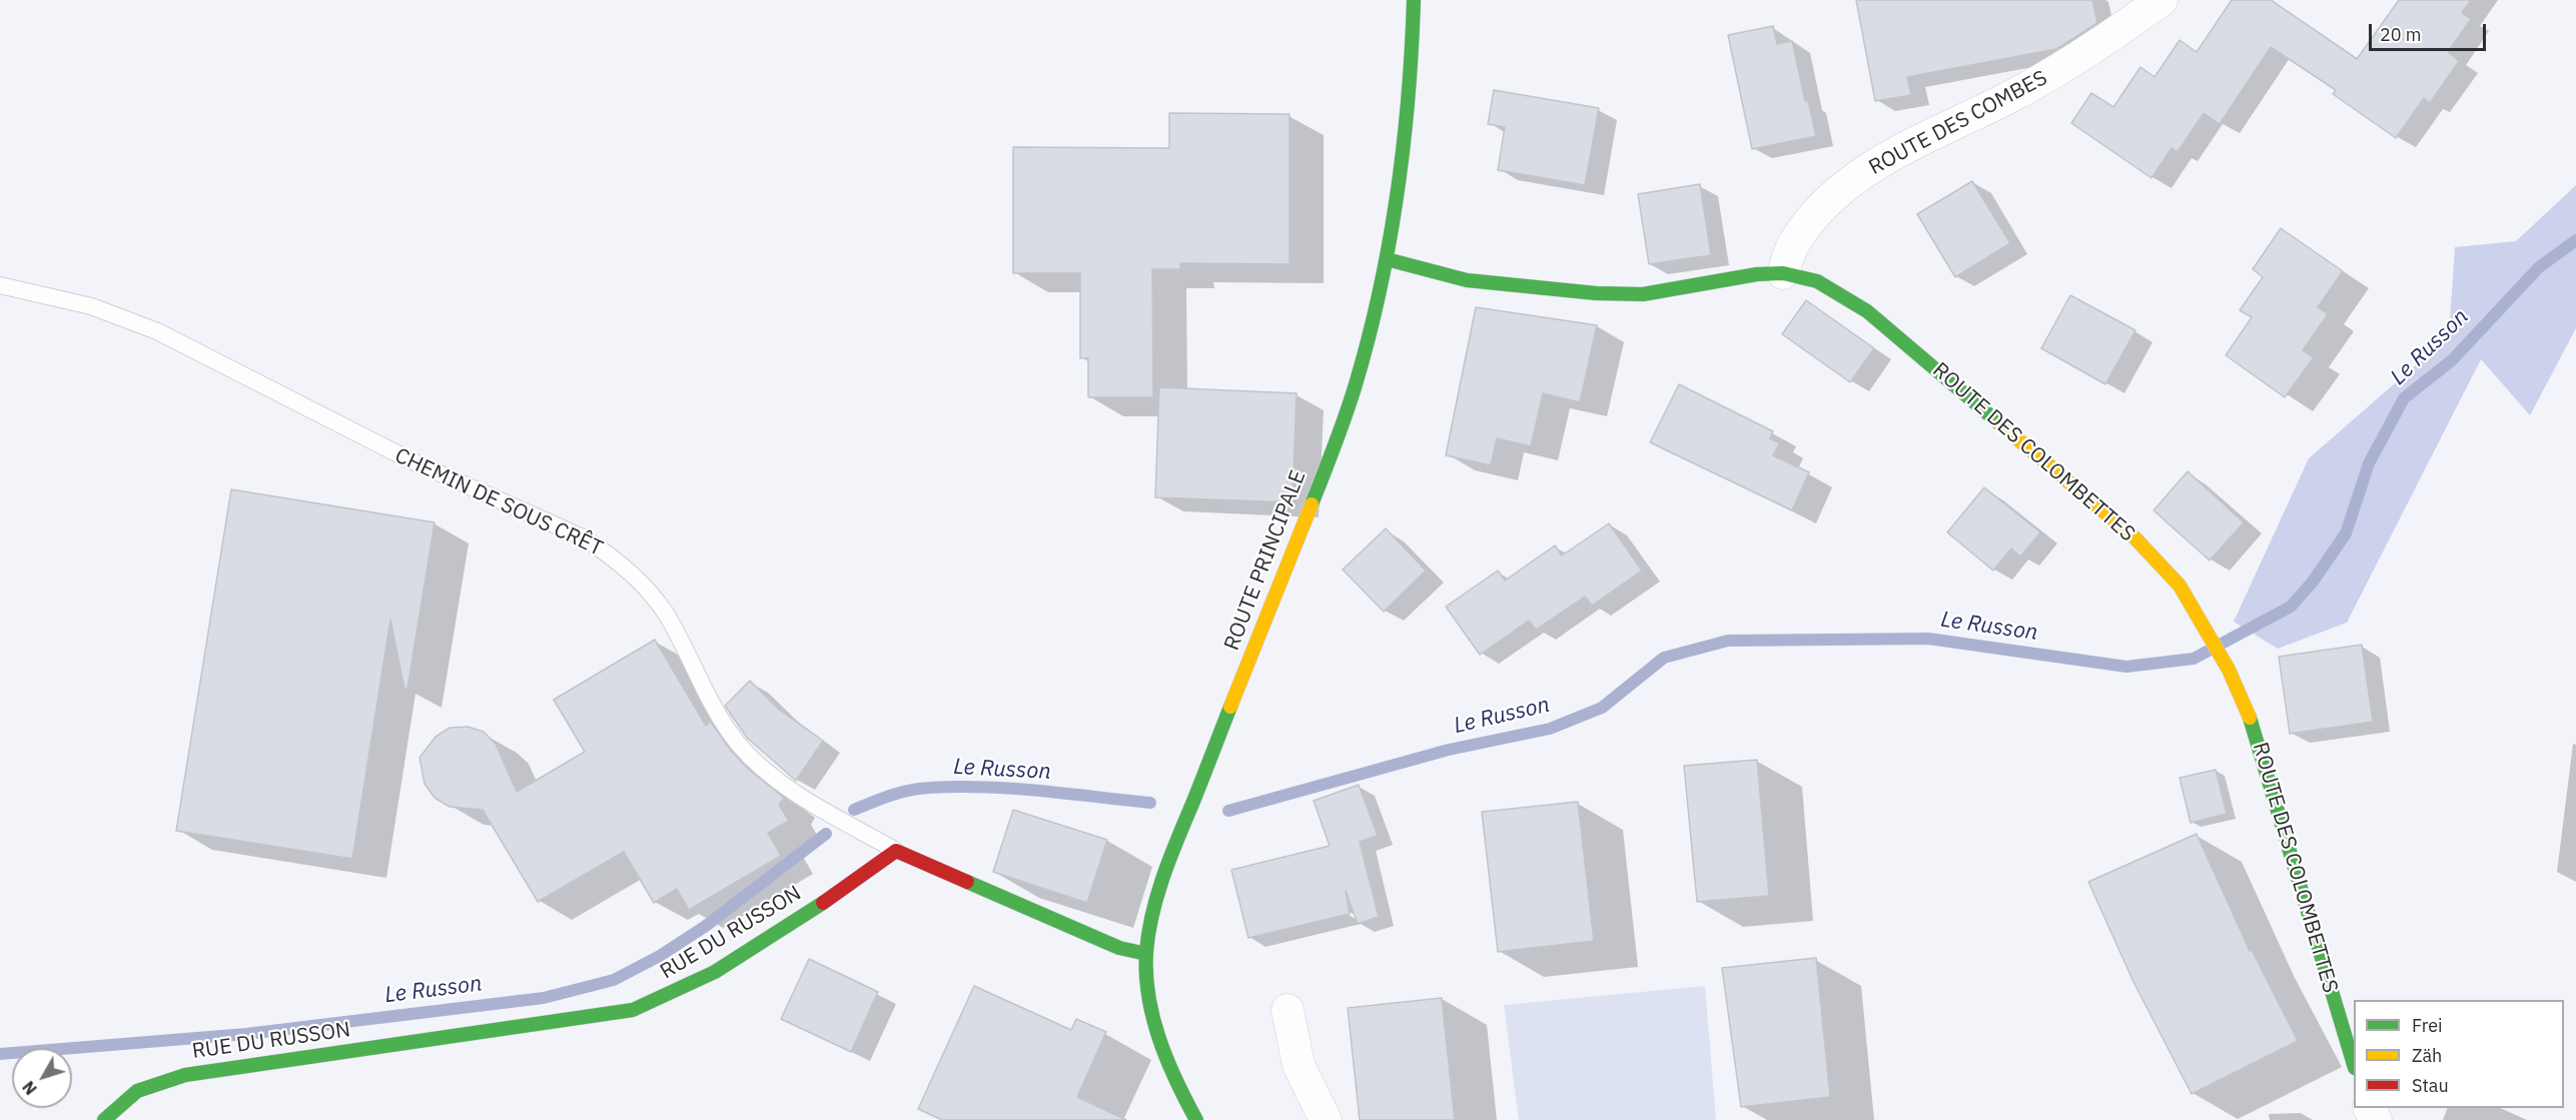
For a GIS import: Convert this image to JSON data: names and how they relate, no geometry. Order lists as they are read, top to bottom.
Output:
{
  "streets": {
    "street": [
      "ROUTE DES COMBES",
      "ROUTE DES COLOMBETTES",
      "ROUTE PRINCIPALE",
      "RUE DU RUSSON"
    ],
    "lane": ["CHEMIN DE SOUS CRÊT"]
  },
  "crossings": [
    ["ROUTE DES COMBES", "ROUTE DES COLOMBETTES"],
    ["ROUTE DES COLOMBETTES", "ROUTE PRINCIPALE"],
    ["CHEMIN DE SOUS CRÊT", "RUE DU RUSSON"]
  ],
  "water": ["Le Russon"],
  "legend": ["Frei", "Zäh", "Stau"],
  "scale_bar": "20 m",
  "north": "bottom left"
}
